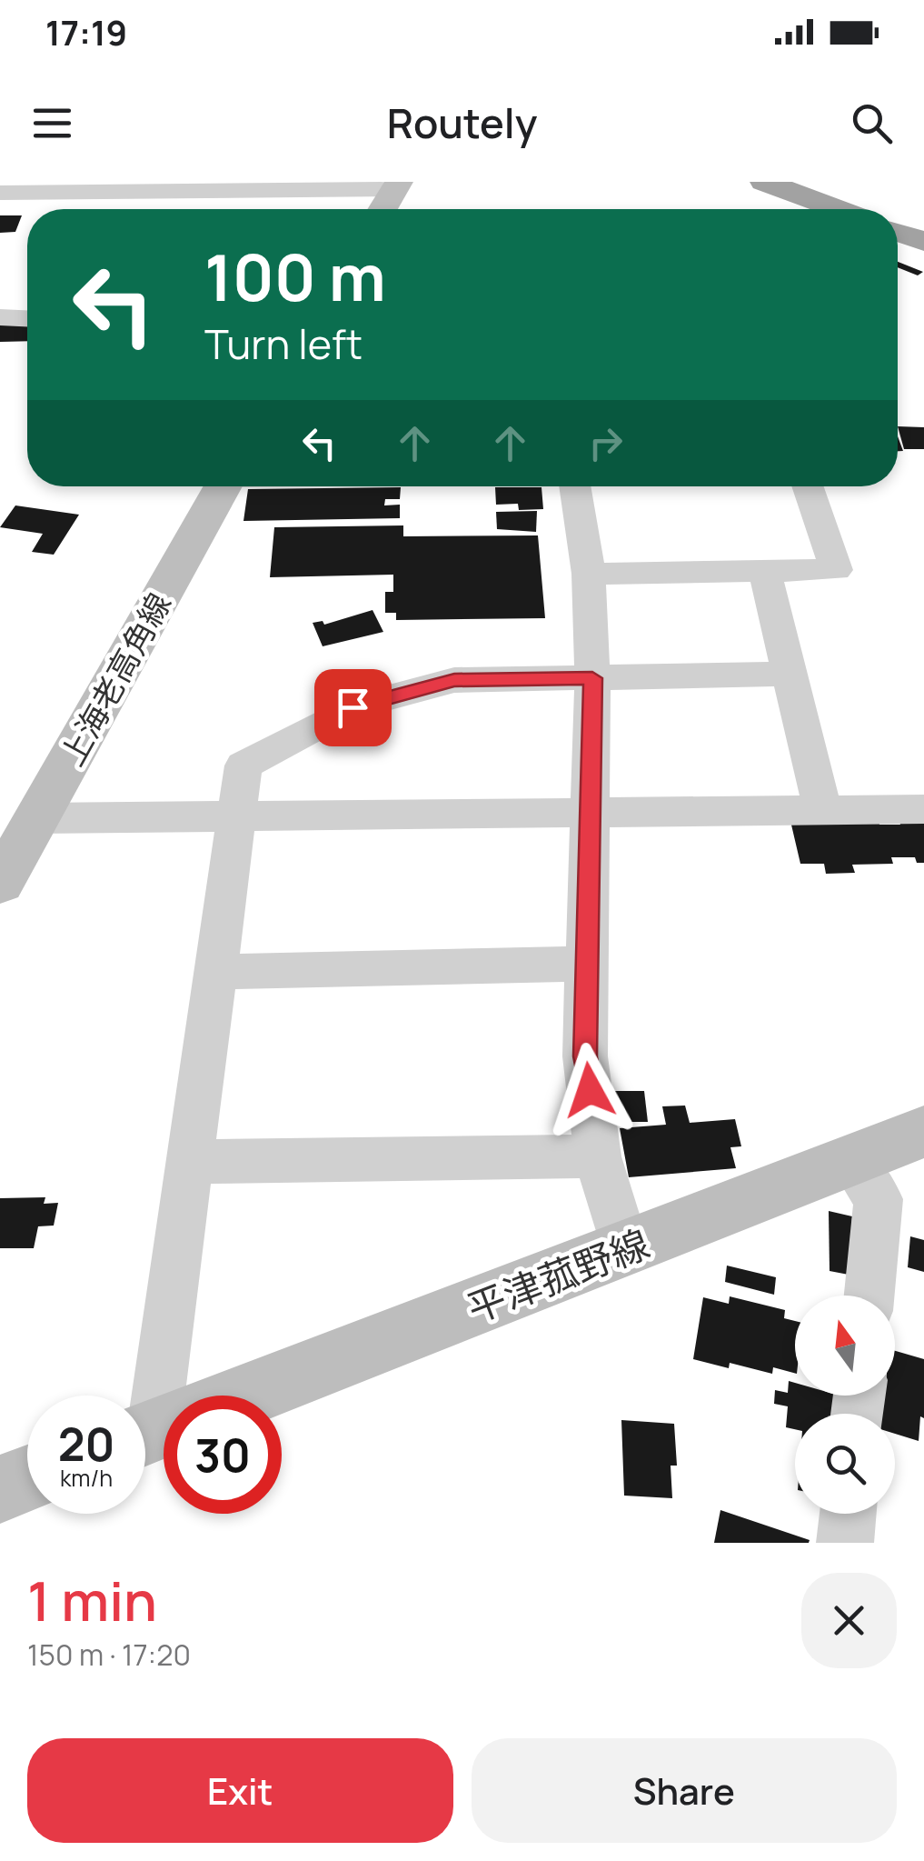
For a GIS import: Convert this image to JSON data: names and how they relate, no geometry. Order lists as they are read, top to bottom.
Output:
{
  "streets": {
    "main road": ["上海老高角線", "平津菰野線"]
  },
  "north": "top",
  "page": {
    "status": "17:19",
    "header": "Routely",
    "turn": ["100 m", "Turn left"],
    "speed": "20 km/h",
    "limit": "30",
    "heading": ["1 min", "150 m · 17:20"],
    "buttons": ["Exit", "Share"]
  }
}
